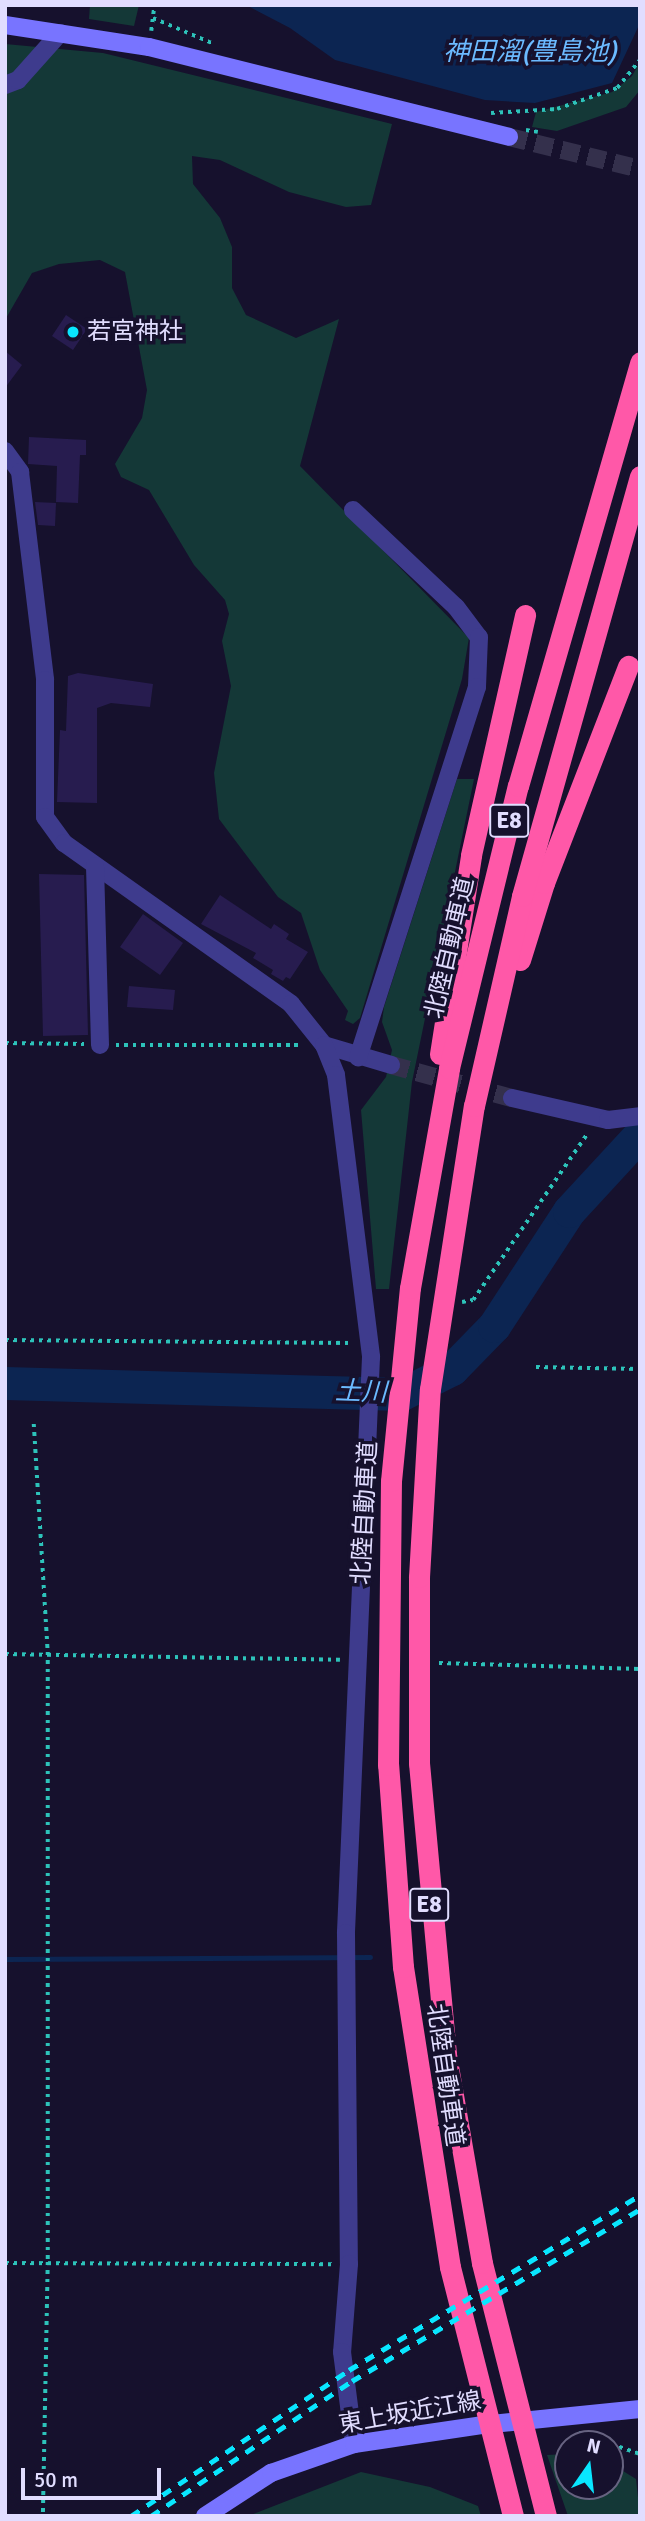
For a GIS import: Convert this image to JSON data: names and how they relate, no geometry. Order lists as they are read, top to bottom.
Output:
{
  "streets": {
    "highway": ["E8", "北陸自動車道"],
    "main road": ["東上坂近江線"]
  },
  "water": ["神田溜(豊島池)", "土川"],
  "places": ["若宮神社"],
  "scale_bar": "50 m",
  "north": "top"
}
